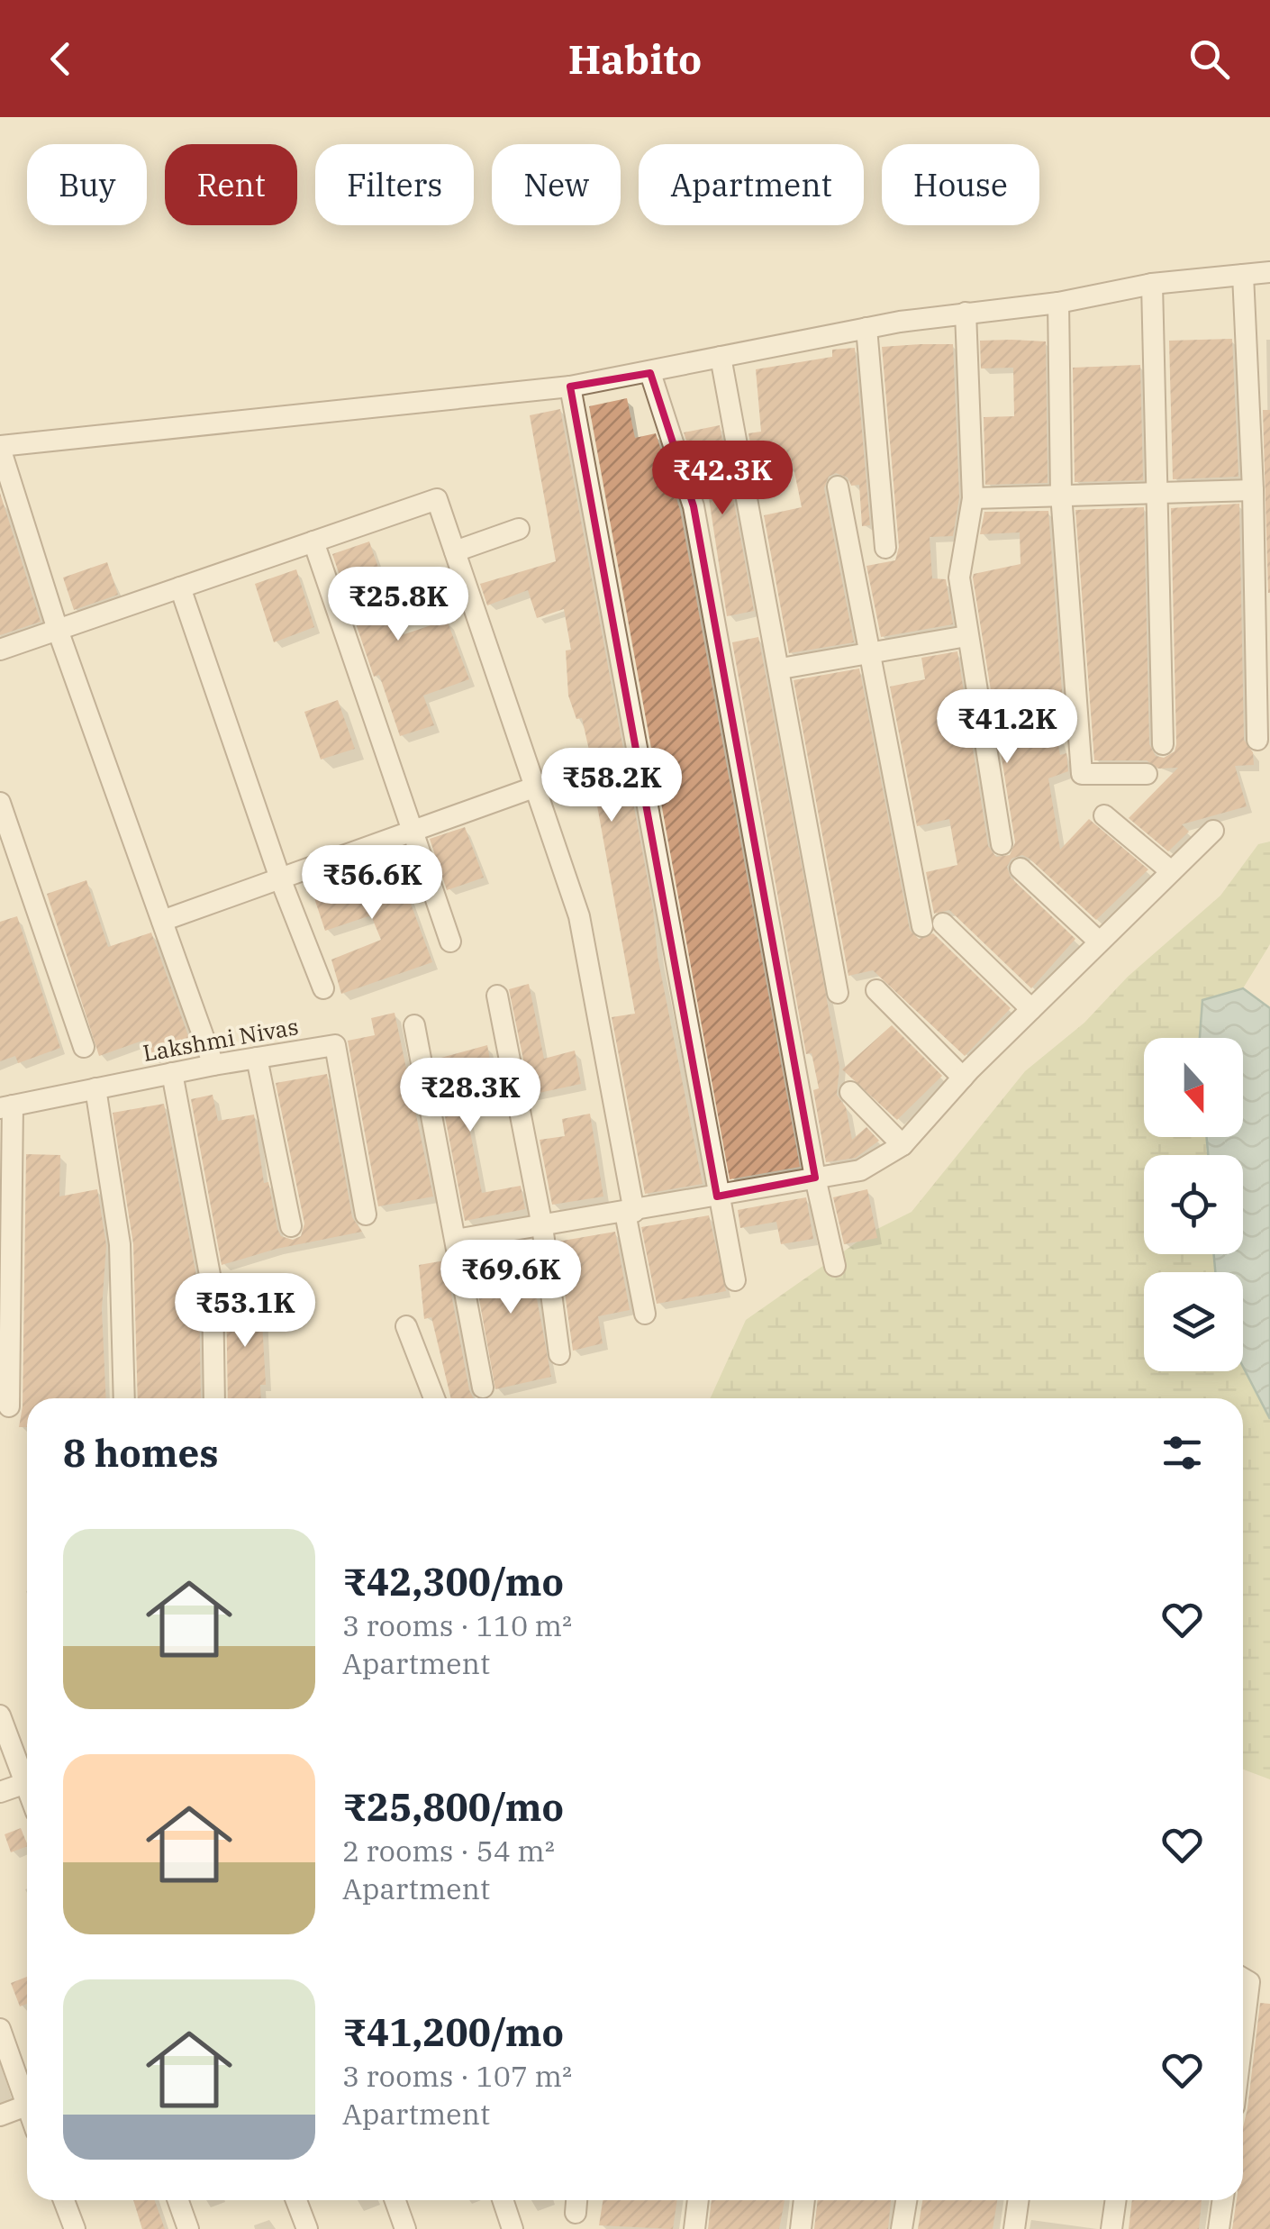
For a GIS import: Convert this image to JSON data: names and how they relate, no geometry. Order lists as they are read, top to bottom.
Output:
{
  "streets": {
    "street": ["Lakshmi Nivas"]
  },
  "north": "bottom",
  "page": {
    "header": "Habito",
    "chip": [
      "Buy",
      "Rent",
      "Filters",
      "New",
      "Apartment",
      "House"
    ],
    "price": [
      "₹42.3K",
      "₹25.8K",
      "₹41.2K",
      "₹58.2K",
      "₹56.6K",
      "₹28.3K",
      "₹69.6K",
      "₹53.1K"
    ],
    "heading": "8 homes",
    "list": [
      {
        "name": "₹42,300/mo",
        "note": "3 rooms · 110 m² · Apartment"
      },
      {
        "name": "₹25,800/mo",
        "note": "2 rooms · 54 m² · Apartment"
      },
      {
        "name": "₹41,200/mo",
        "note": "3 rooms · 107 m² · Apartment"
      }
    ]
  }
}
